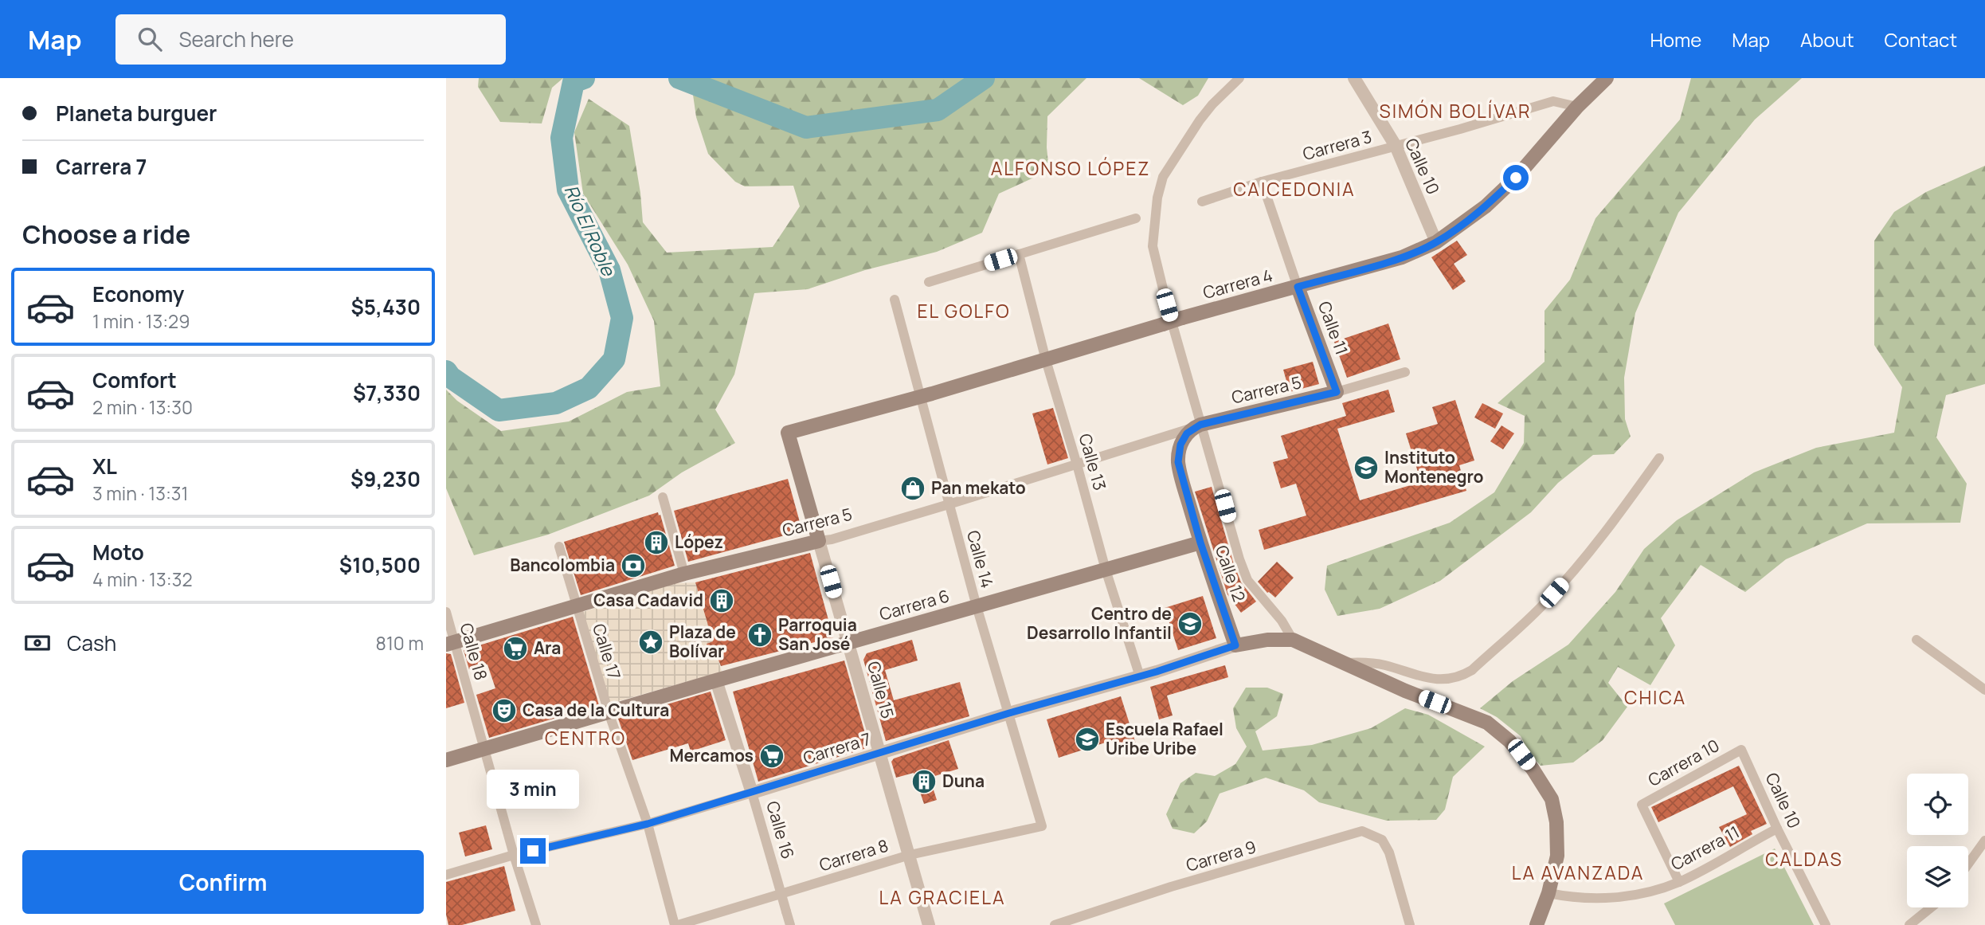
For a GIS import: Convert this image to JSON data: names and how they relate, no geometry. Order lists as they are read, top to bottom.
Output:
{
  "streets": {
    "main road": [
      "Carrera 4",
      "Calle 11",
      "Carrera 5",
      "Calle 12",
      "Carrera 6",
      "Calle 15"
    ],
    "street": [
      "Carrera 3",
      "Calle 10",
      "Calle 13",
      "Calle 14",
      "Calle 18",
      "Calle 17",
      "Carrera 7",
      "Carrera 10",
      "Calle 16",
      "Carrera 11",
      "Carrera 8",
      "Carrera 9"
    ]
  },
  "crossings": [
    ["Carrera 3", "Calle 10"],
    ["Carrera 3", "Carrera 4"],
    ["Carrera 3", "Calle 11"],
    ["Calle 10", "Carrera 4"],
    ["Calle 10", "Carrera 10"],
    ["Calle 10", "Carrera 11"],
    ["Carrera 4", "Calle 11"],
    ["Carrera 4", "Calle 13"],
    ["Carrera 4", "Calle 14"],
    ["Carrera 4", "Calle 15"],
    ["Calle 11", "Carrera 5"],
    ["Carrera 5", "Calle 13"],
    ["Carrera 5", "Calle 14"],
    ["Carrera 5", "Calle 12"],
    ["Carrera 5", "Calle 18"],
    ["Carrera 5", "Calle 17"],
    ["Carrera 5", "Calle 15"],
    ["Calle 13", "Carrera 6"],
    ["Calle 13", "Carrera 7"],
    ["Calle 14", "Carrera 6"],
    ["Calle 14", "Carrera 7"],
    ["Calle 14", "Carrera 8"],
    ["Calle 12", "Carrera 6"],
    ["Calle 12", "Carrera 7"],
    ["Carrera 6", "Calle 18"],
    ["Carrera 6", "Calle 17"],
    ["Carrera 6", "Calle 15"],
    ["Carrera 6", "Calle 16"],
    ["Calle 18", "Carrera 7"],
    ["Calle 17", "Carrera 7"],
    ["Calle 17", "Carrera 8"],
    ["Calle 15", "Carrera 7"],
    ["Calle 15", "Carrera 8"],
    ["Carrera 7", "Calle 16"],
    ["Carrera 10", "Carrera 11"]
  ],
  "districts": [
    "SIMÓN BOLÍVAR",
    "ALFONSO LÓPEZ",
    "CAICEDONIA",
    "EL GOLFO",
    "CHICA",
    "CENTRO",
    "CALDAS",
    "LA AVANZADA",
    "LA GRACIELA"
  ],
  "water": ["Río El Roble"],
  "places": {
    "school or university": ["Instituto Montenegro", "Centro de Desarrollo Infantil", "Escuela Rafael Uribe Uribe"],
    "shop": ["Pan mekato"],
    "building": ["López", "Casa Cadavid", "Duna"],
    "bank": ["Bancolombia"],
    "church": ["Parroquia San José"],
    "place": ["Plaza de Bolívar"],
    "supermarket": ["Ara", "Mercamos"],
    "theatre": ["Casa de la Cultura"]
  },
  "page": {
    "header": "Map",
    "search": "Search here",
    "nav": [
      "Home",
      "Map",
      "About",
      "Contact"
    ],
    "banner": ["Planeta burguer", "Carrera 7"],
    "heading": "Choose a ride",
    "list": [
      {
        "name": "Economy",
        "note": "1 min · 13:29",
        "value": "$5,430"
      },
      {
        "name": "Comfort",
        "note": "2 min · 13:30",
        "value": "$7,330"
      },
      {
        "name": "XL",
        "note": "3 min · 13:31",
        "value": "$9,230"
      },
      {
        "name": "Moto",
        "note": "4 min · 13:32",
        "value": "$10,500"
      }
    ],
    "pay": ["Cash", "810 m"],
    "bubble": "3 min",
    "buttons": "Confirm"
  }
}
